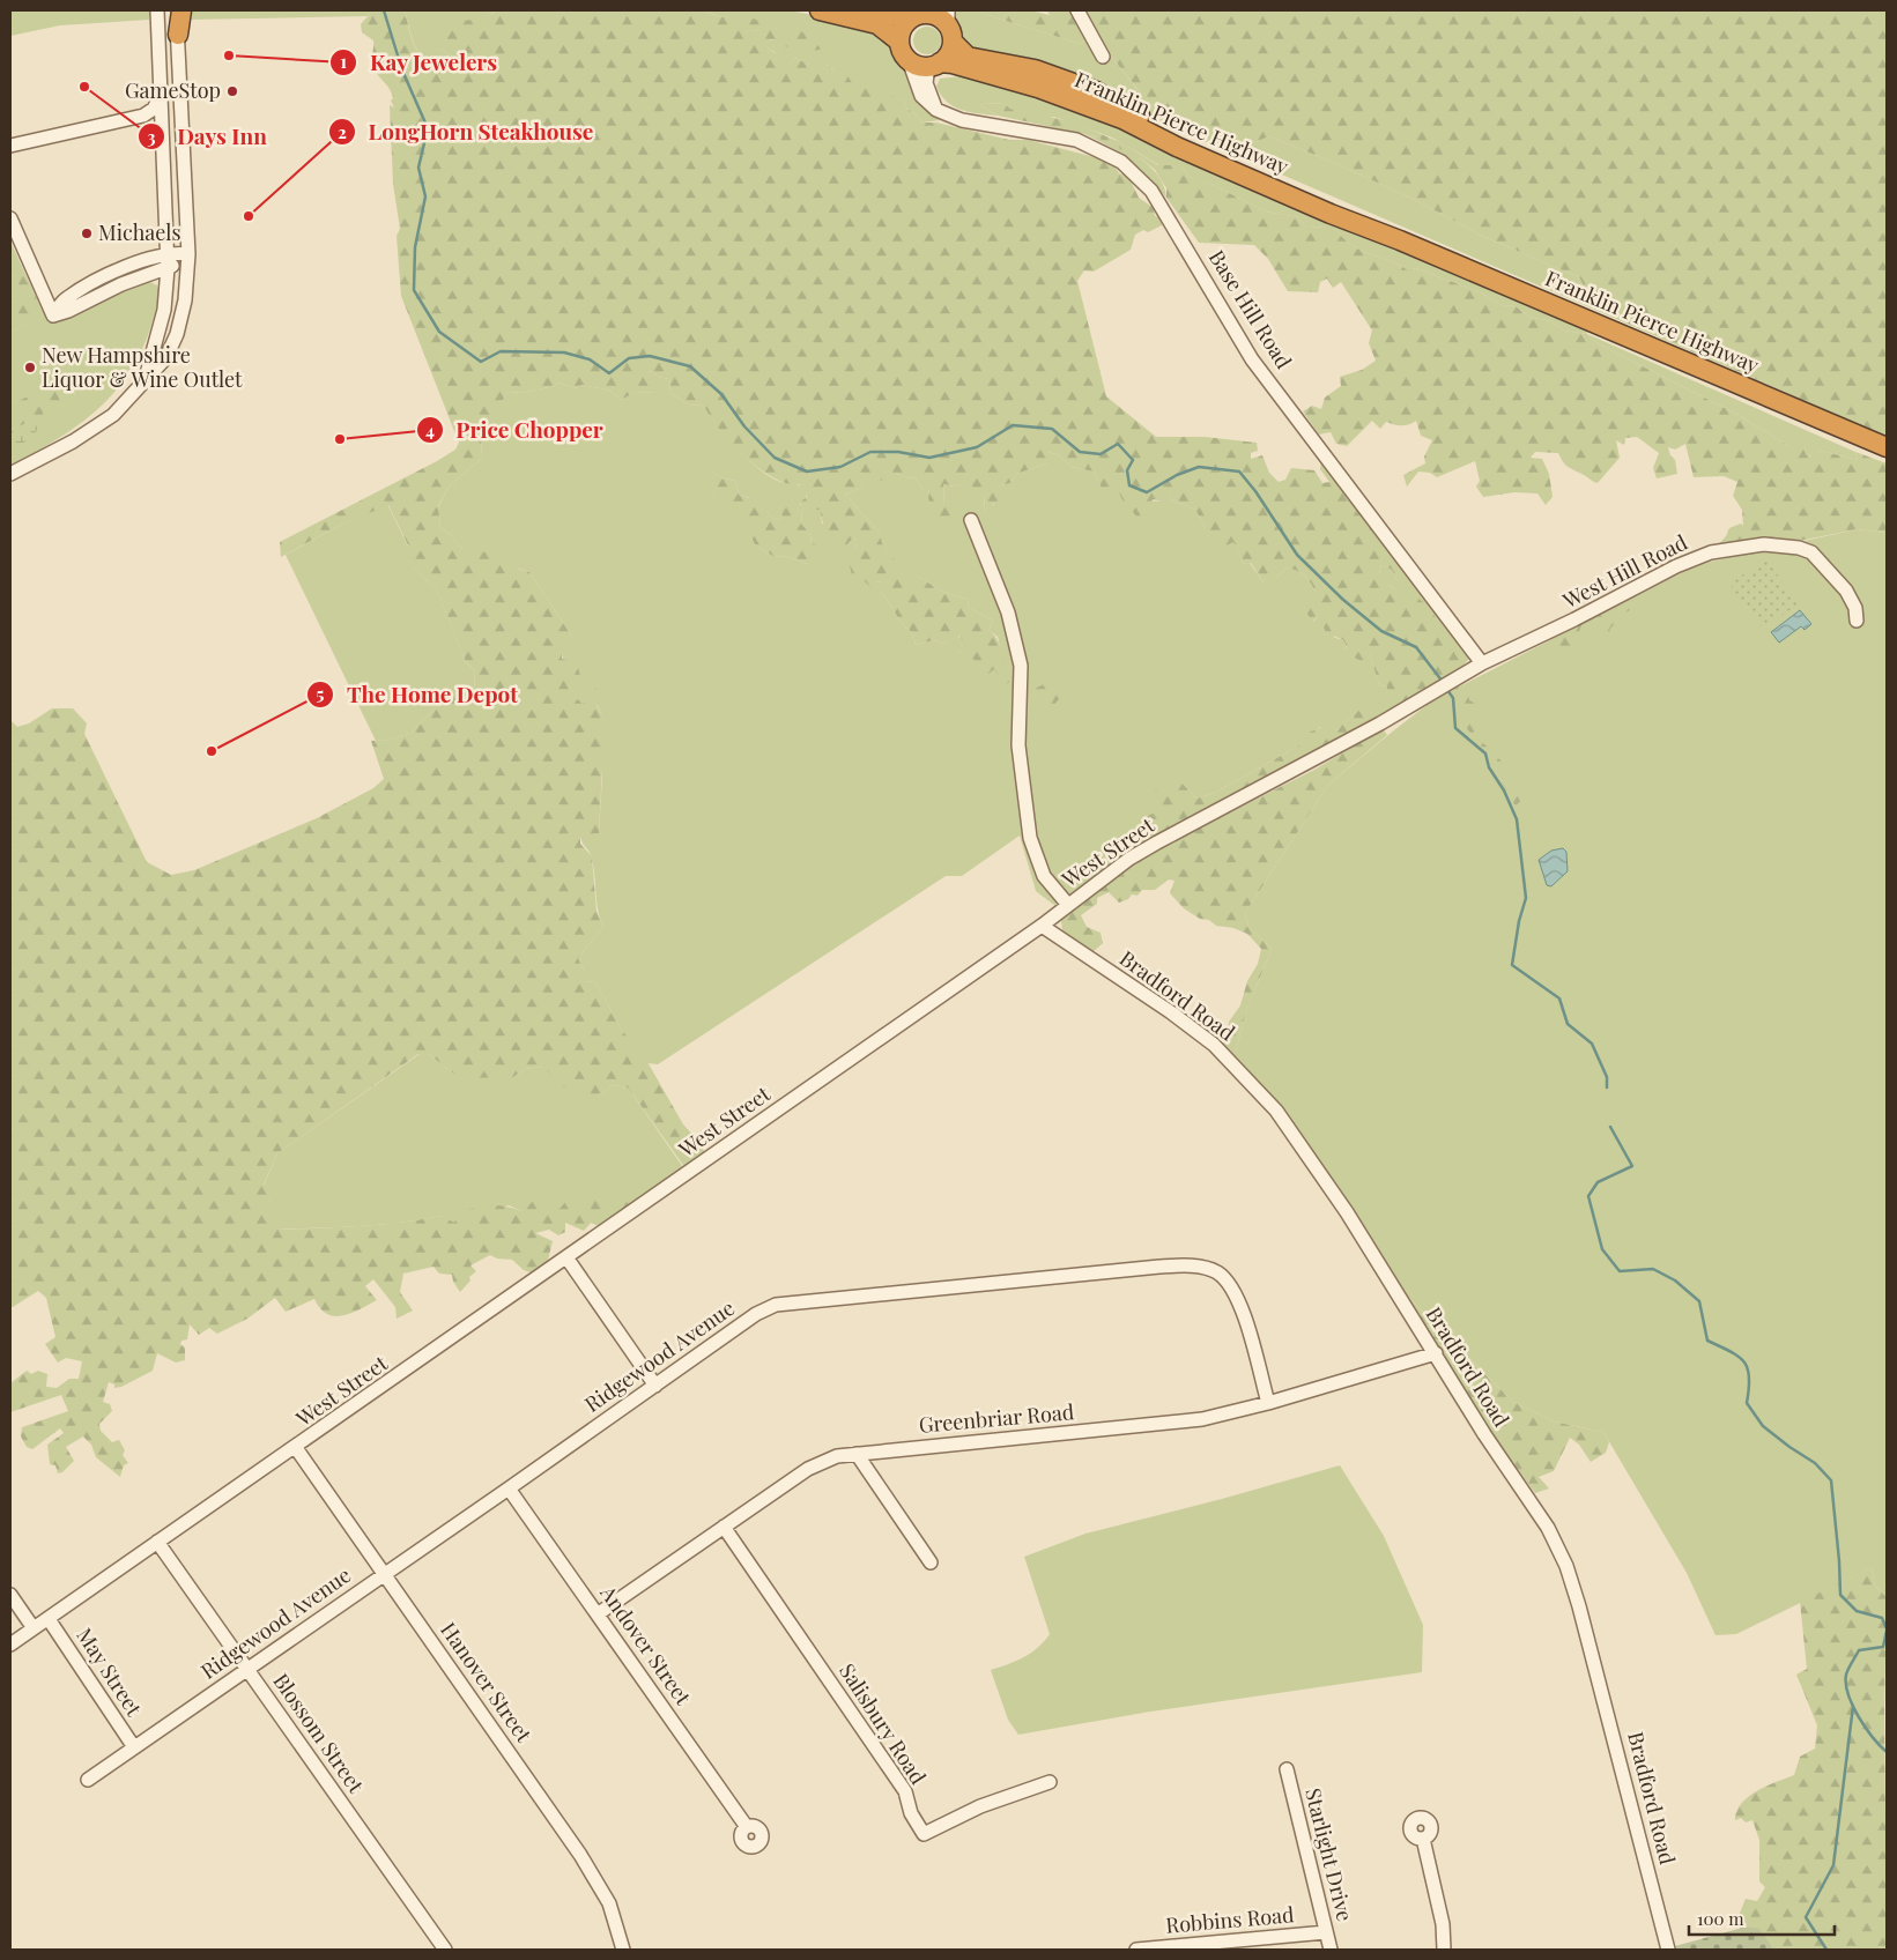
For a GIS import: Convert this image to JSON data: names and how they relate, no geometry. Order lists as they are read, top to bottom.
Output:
{
  "streets": {
    "highway": ["Franklin Pierce Highway"],
    "street": [
      "Base Hill Road",
      "West Hill Road",
      "West Street",
      "Bradford Road",
      "Ridgewood Avenue",
      "Greenbriar Road",
      "Andover Street",
      "May Street",
      "Hanover Street",
      "Salisbury Road",
      "Blossom Street",
      "Starlight Drive",
      "Robbins Road"
    ]
  },
  "crossings": [
    ["Franklin Pierce Highway", "Base Hill Road"],
    ["Base Hill Road", "West Hill Road"],
    ["Base Hill Road", "West Street"],
    ["West Hill Road", "West Street"],
    ["West Street", "Bradford Road"],
    ["West Street", "May Street"],
    ["West Street", "Hanover Street"],
    ["West Street", "Blossom Street"],
    ["Bradford Road", "Greenbriar Road"],
    ["Ridgewood Avenue", "Greenbriar Road"],
    ["Ridgewood Avenue", "Andover Street"],
    ["Ridgewood Avenue", "May Street"],
    ["Ridgewood Avenue", "Hanover Street"],
    ["Ridgewood Avenue", "Blossom Street"],
    ["Greenbriar Road", "Andover Street"],
    ["Greenbriar Road", "Salisbury Road"],
    ["Starlight Drive", "Robbins Road"]
  ],
  "places": [
    "Kay Jewelers",
    "Days Inn",
    "GameStop",
    "LongHorn Steakhouse",
    "Michaels",
    "New Hampshire Liquor & Wine Outlet",
    "Price Chopper",
    "The Home Depot"
  ],
  "scale_bar": "100 m"
}
